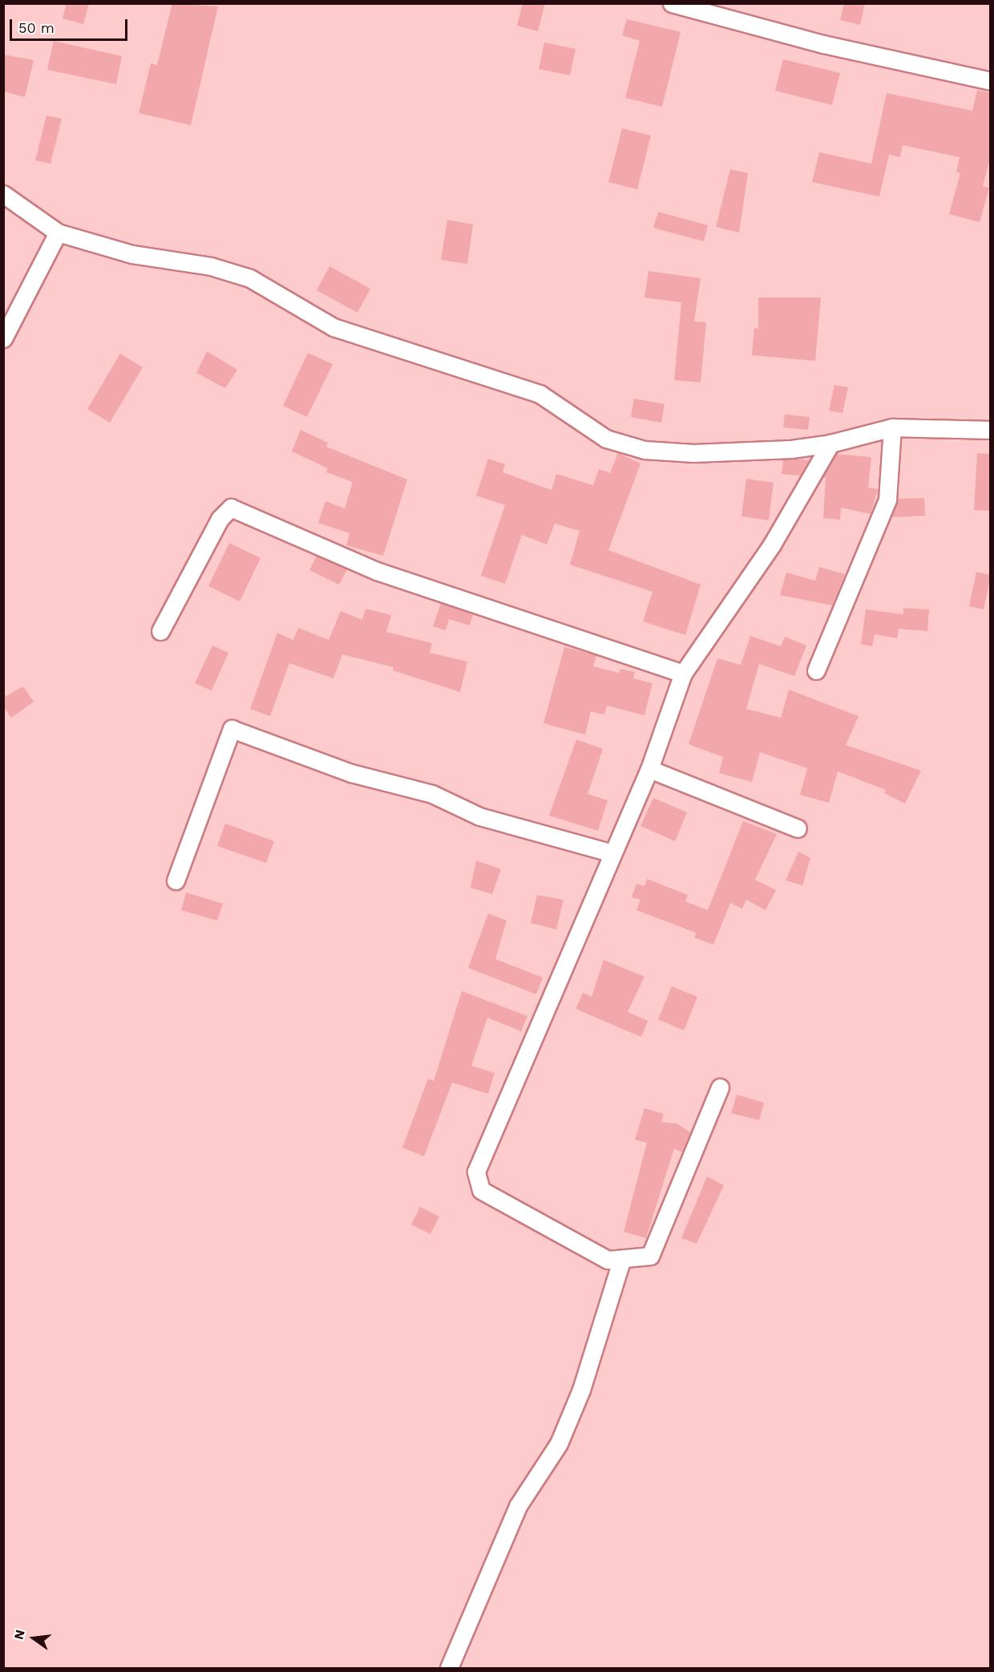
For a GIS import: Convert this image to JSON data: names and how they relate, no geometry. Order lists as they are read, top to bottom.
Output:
{
  "scale_bar": "50 m",
  "north": "left"
}
